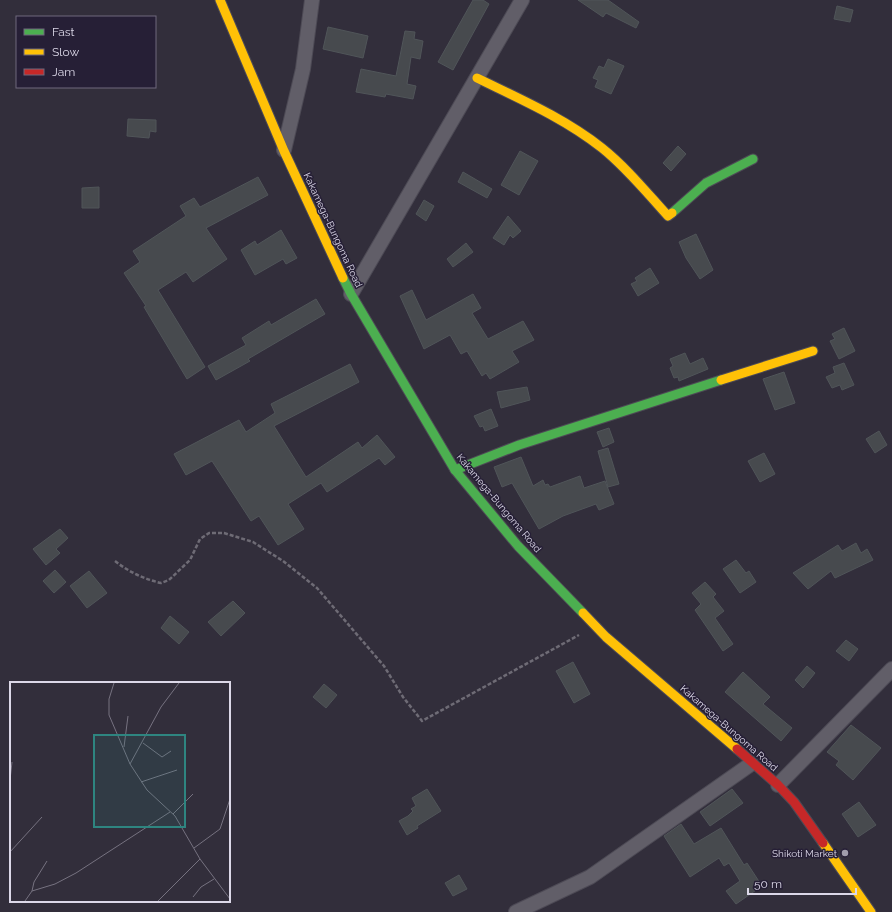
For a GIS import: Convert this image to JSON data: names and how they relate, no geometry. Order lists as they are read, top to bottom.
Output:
{
  "streets": {
    "main road": ["Kakamega-Bungoma Road"]
  },
  "places": ["Shikoti Market"],
  "legend": ["Fast", "Slow", "Jam"],
  "scale_bar": "50 m"
}
